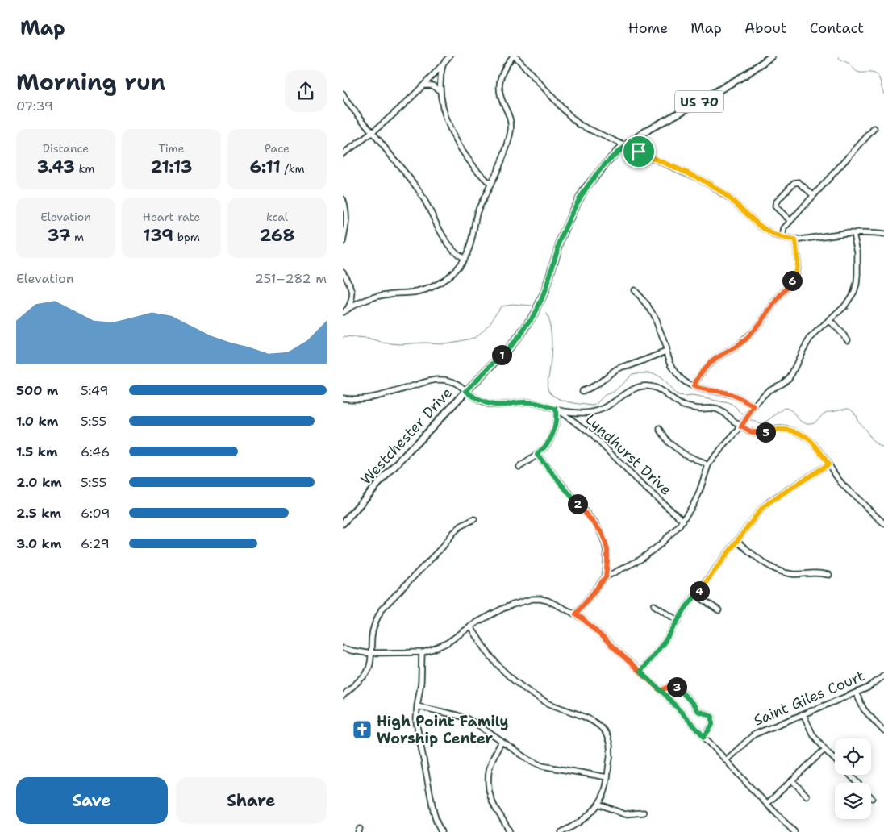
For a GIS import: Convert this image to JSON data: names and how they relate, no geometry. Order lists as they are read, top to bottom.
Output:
{
  "streets": {
    "main road": ["US 70", "Westchester Drive"],
    "street": ["Lyndhurst Drive", "Saint Giles Court"]
  },
  "places": {
    "church": ["High Point Family Worship Center"]
  },
  "page": {
    "header": "Map",
    "nav": [
      "Home",
      "Map",
      "About",
      "Contact"
    ],
    "heading": ["Morning run", "07:39"],
    "stats": [
      ["Distance", "3.43 km"],
      ["Time", "21:13"],
      ["Pace", "6:11 /km"],
      ["Elevation", "37 m"],
      ["Heart rate", "139 bpm"],
      ["kcal", "268"]
    ],
    "chart": ["Elevation", "251–282 m"],
    "pins": [
      "6",
      "1",
      "5",
      "2",
      "4",
      "3"
    ],
    "list": [
      {
        "name": "500 m",
        "note": "5:49"
      },
      {
        "name": "1.0 km",
        "note": "5:55"
      },
      {
        "name": "1.5 km",
        "note": "6:46"
      },
      {
        "name": "2.0 km",
        "note": "5:55"
      },
      {
        "name": "2.5 km",
        "note": "6:09"
      },
      {
        "name": "3.0 km",
        "note": "6:29"
      }
    ],
    "buttons": ["Save", "Share"]
  }
}
